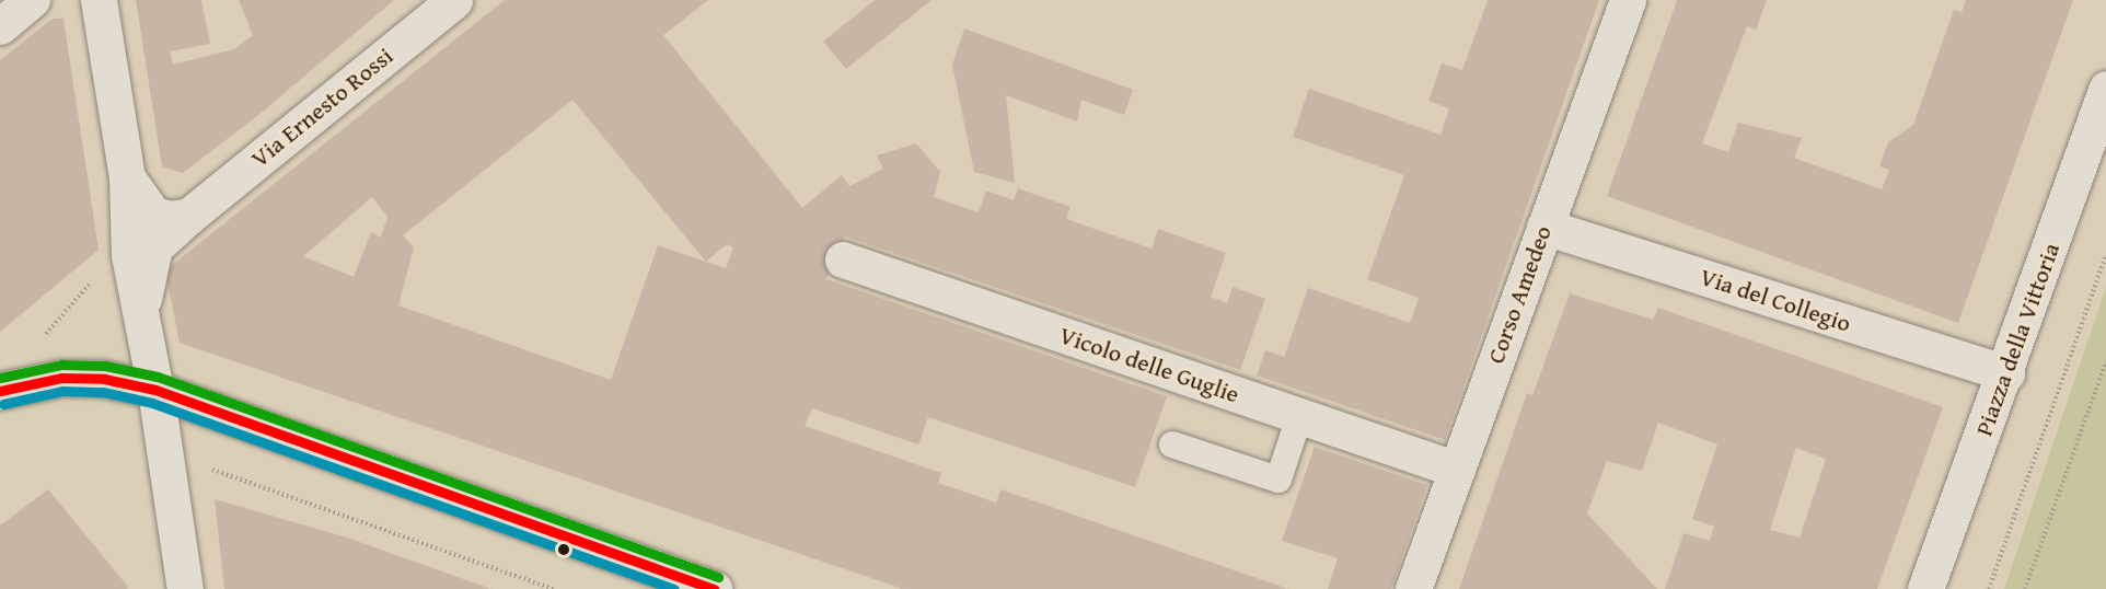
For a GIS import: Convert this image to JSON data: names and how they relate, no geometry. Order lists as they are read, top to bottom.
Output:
{
  "streets": {
    "street": [
      "Via Ernesto Rossi",
      "Corso Amedeo",
      "Via del Collegio",
      "Piazza della Vittoria",
      "Vicolo delle Guglie"
    ]
  },
  "crossings": [
    ["Corso Amedeo", "Via del Collegio"],
    ["Corso Amedeo", "Vicolo delle Guglie"],
    ["Via del Collegio", "Piazza della Vittoria"]
  ]
}
